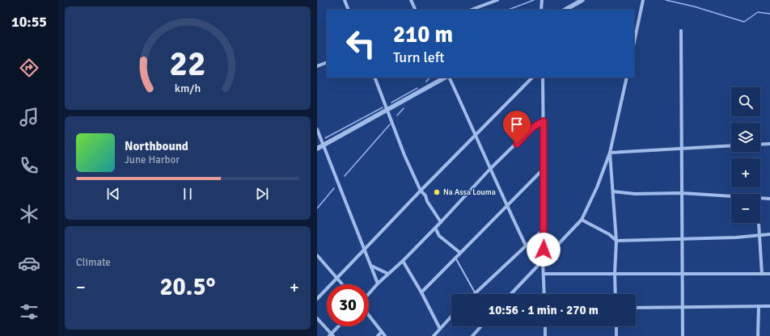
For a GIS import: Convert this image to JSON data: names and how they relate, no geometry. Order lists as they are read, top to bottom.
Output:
{
  "places": ["Na Assa Louma"],
  "page": {
    "tabs": "10:55",
    "turn": ["210 m", "Turn left"],
    "map_buttons": ["+", "−"],
    "song": ["Northbound", "June Harbor"],
    "tile": "Climate",
    "heat": ["−", "20.5°", "+"],
    "limit": "30",
    "trip": "10:56 · 1 min · 270 m",
    "gauge": ["22", "km/h"]
  }
}
